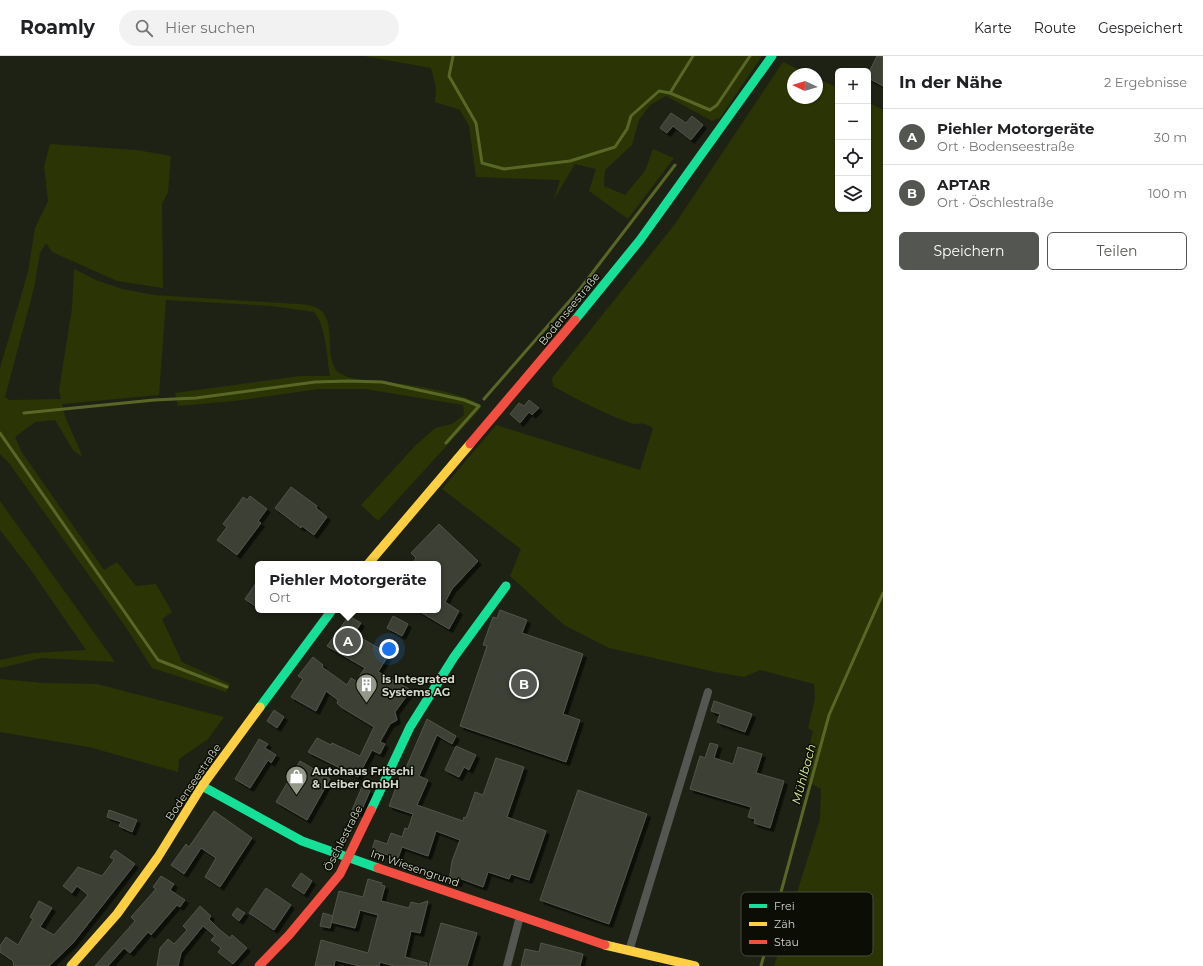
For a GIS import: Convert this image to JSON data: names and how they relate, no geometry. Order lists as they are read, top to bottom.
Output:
{
  "streets": {
    "street": ["Bodenseestraße", "Öschlestraße", "Im Wiesengrund"]
  },
  "crossings": [
    ["Bodenseestraße", "Im Wiesengrund"],
    ["Öschlestraße", "Im Wiesengrund"]
  ],
  "water": ["Mühlbach"],
  "places": {
    "building": ["is Integrated Systems AG"],
    "shop": ["Autohaus Fritschi & Leiber GmbH"]
  },
  "legend": ["Frei", "Zäh", "Stau"],
  "north": "left",
  "page": {
    "header": "Roamly",
    "search": "Hier suchen",
    "nav": ["Karte", "Route", "Gespeichert"],
    "heading": ["In der Nähe", "2 Ergebnisse"],
    "map_buttons": ["+", "−"],
    "list": [
      {
        "mark": "A",
        "name": "Piehler Motorgeräte",
        "note": "Ort · Bodenseestraße",
        "value": "30 m"
      },
      {
        "mark": "B",
        "name": "APTAR",
        "note": "Ort · Öschlestraße",
        "value": "100 m"
      }
    ],
    "buttons": ["Speichern", "Teilen"],
    "popup": ["Piehler Motorgeräte", "Ort"],
    "pins": ["A", "B"]
  }
}
